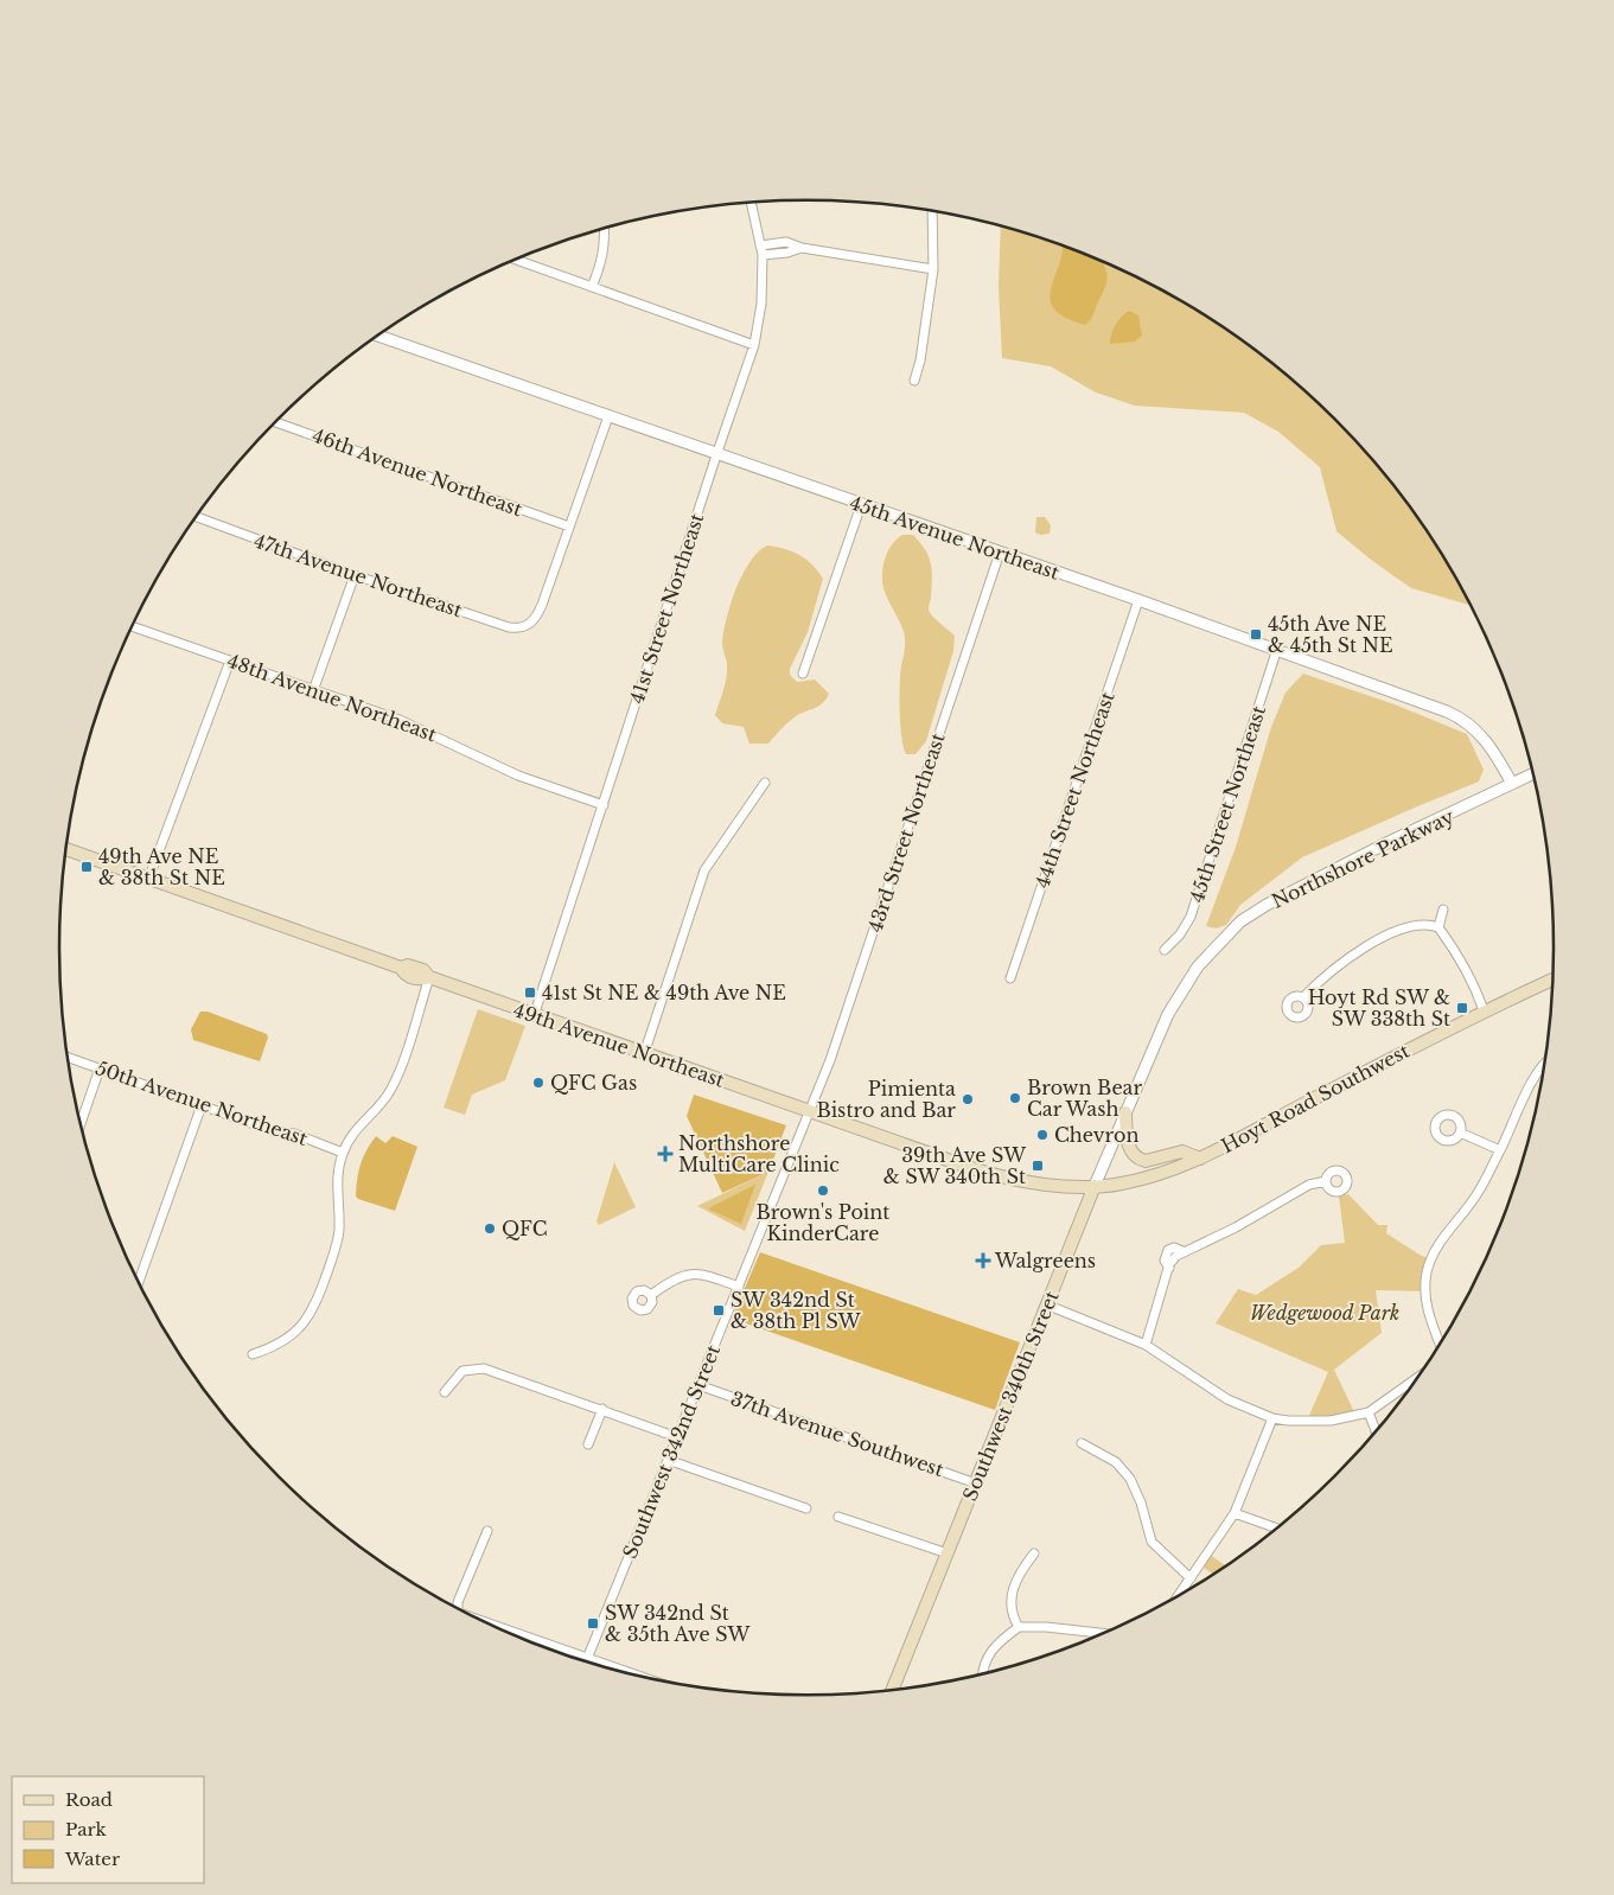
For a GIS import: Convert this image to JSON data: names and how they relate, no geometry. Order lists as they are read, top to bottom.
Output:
{
  "streets": {
    "main road": ["49th Avenue Northeast", "Hoyt Road Southwest", "Southwest 340th Street"],
    "street": [
      "46th Avenue Northeast",
      "45th Avenue Northeast",
      "47th Avenue Northeast",
      "41st Street Northeast",
      "48th Avenue Northeast",
      "44th Street Northeast",
      "45th Street Northeast",
      "43rd Street Northeast",
      "Northshore Parkway",
      "50th Avenue Northeast",
      "37th Avenue Southwest",
      "Southwest 342nd Street"
    ]
  },
  "crossings": [
    ["46th Avenue Northeast", "47th Avenue Northeast"],
    ["45th Avenue Northeast", "41st Street Northeast"],
    ["45th Avenue Northeast", "44th Street Northeast"],
    ["45th Avenue Northeast", "45th Street Northeast"],
    ["45th Avenue Northeast", "43rd Street Northeast"],
    ["45th Avenue Northeast", "Northshore Parkway"],
    ["41st Street Northeast", "48th Avenue Northeast"],
    ["41st Street Northeast", "49th Avenue Northeast"],
    ["43rd Street Northeast", "49th Avenue Northeast"],
    ["43rd Street Northeast", "Southwest 342nd Street"],
    ["Northshore Parkway", "Southwest 340th Street"],
    ["49th Avenue Northeast", "Hoyt Road Southwest"],
    ["49th Avenue Northeast", "Southwest 340th Street"],
    ["49th Avenue Northeast", "Southwest 342nd Street"],
    ["Hoyt Road Southwest", "Southwest 340th Street"],
    ["Southwest 340th Street", "37th Avenue Southwest"],
    ["37th Avenue Southwest", "Southwest 342nd Street"]
  ],
  "parks": ["Wedgewood Park"],
  "places": {
    "transit": [
      "45th Ave NE & 45th St NE",
      "49th Ave NE & 38th St NE",
      "41st St NE & 49th Ave NE",
      "Hoyt Rd SW & SW 338th St",
      "39th Ave SW & SW 340th St",
      "SW 342nd St & 38th Pl SW",
      "SW 342nd St & 35th Ave SW"
    ],
    "other": [
      "QFC Gas",
      "Brown Bear Car Wash",
      "Pimienta Bistro and Bar",
      "Chevron",
      "Brown's Point KinderCare",
      "QFC"
    ],
    "health": ["Northshore MultiCare Clinic", "Walgreens"]
  },
  "legend": ["Road", "Park", "Water"]
}
